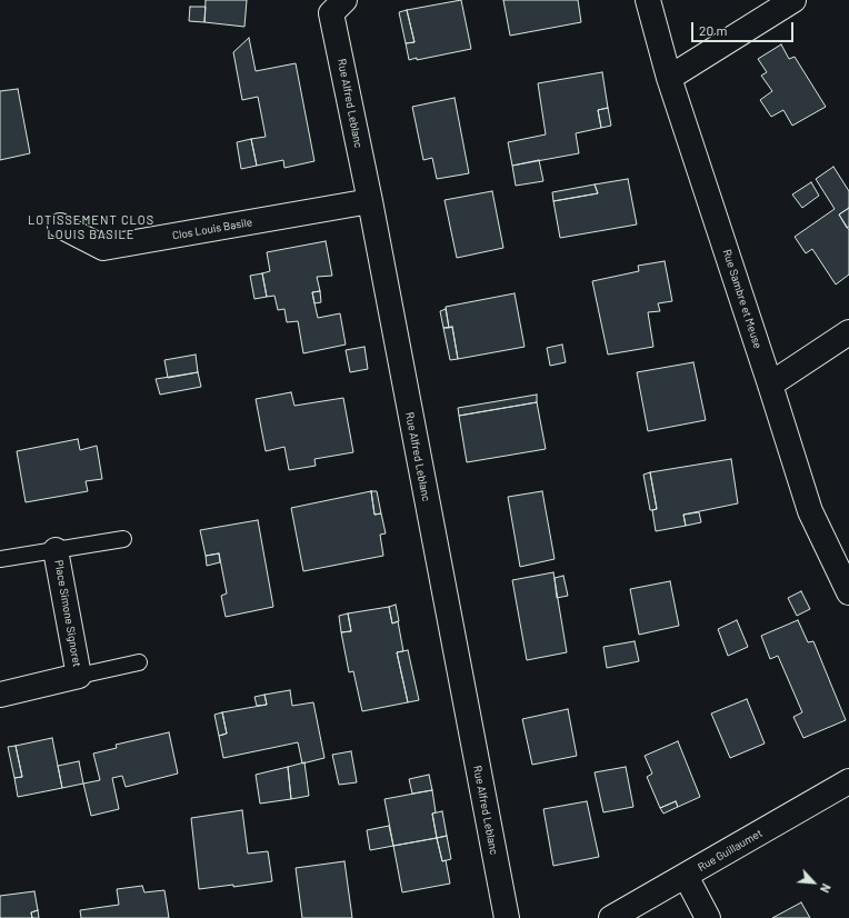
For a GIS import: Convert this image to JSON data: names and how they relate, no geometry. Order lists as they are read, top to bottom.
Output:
{
  "streets": {
    "street": [
      "Rue Alfred Leblanc",
      "Clos Louis Basile",
      "Rue Sambre et Meuse",
      "Place Simone Signoret",
      "Rue Guillaumet"
    ]
  },
  "crossings": [
    ["Rue Alfred Leblanc", "Clos Louis Basile"]
  ],
  "districts": ["LOTISSEMENT CLOS LOUIS BASILE"],
  "scale_bar": "20 m",
  "north": "bottom right"
}
